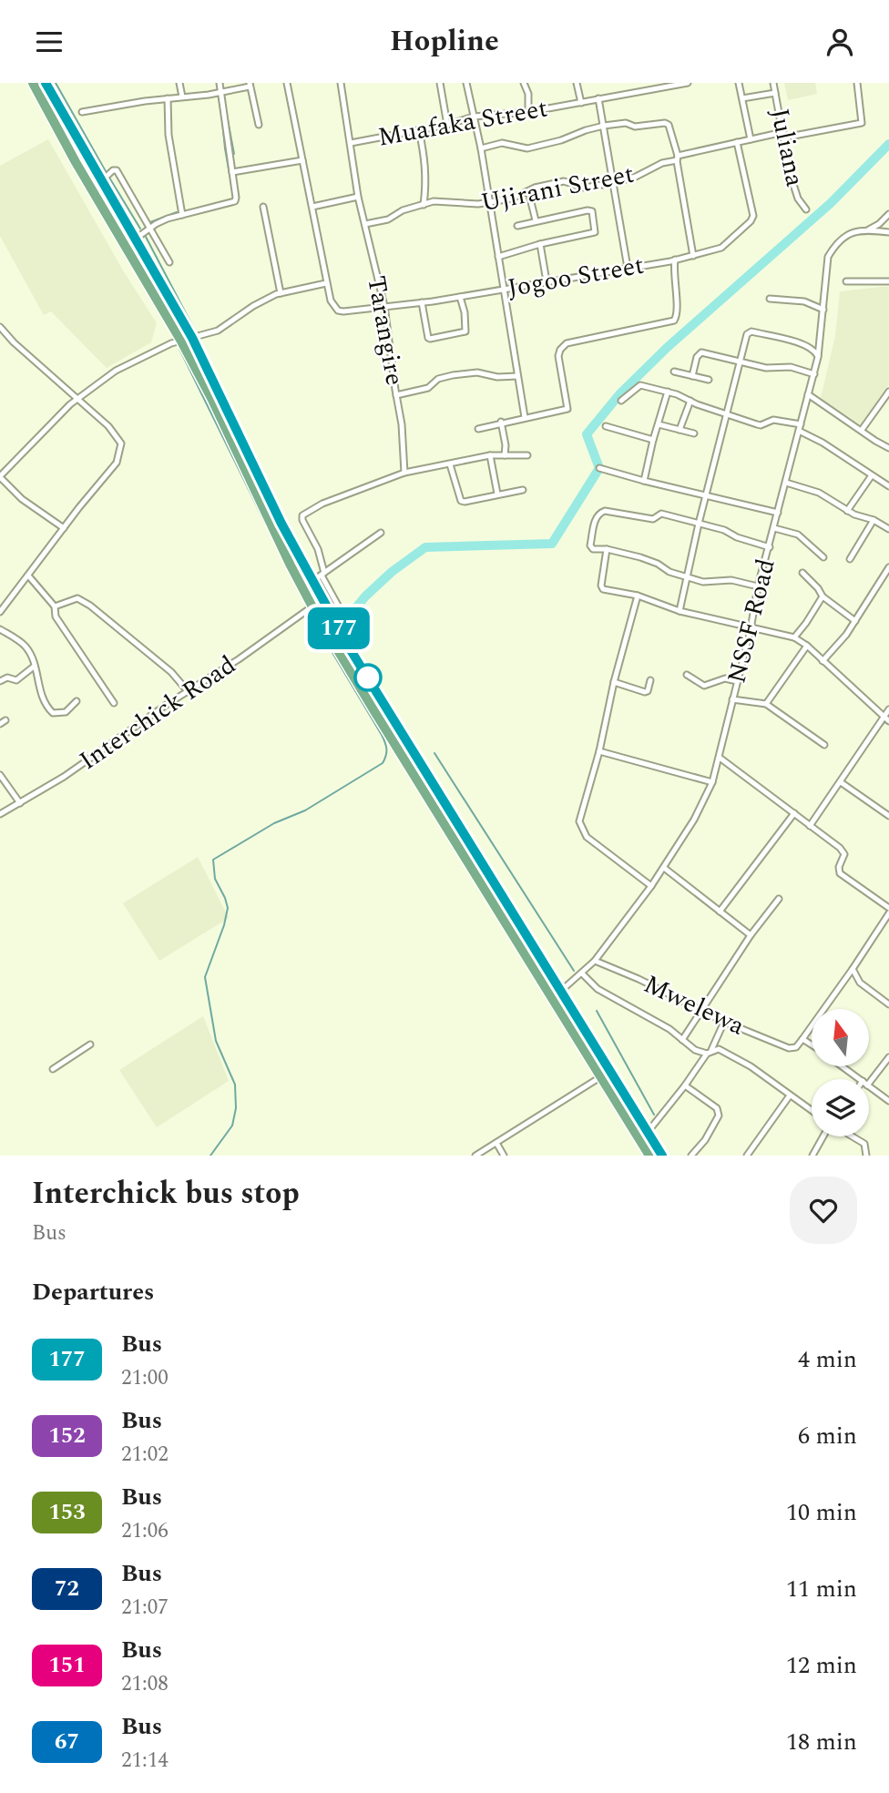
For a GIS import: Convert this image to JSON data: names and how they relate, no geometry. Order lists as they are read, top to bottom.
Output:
{
  "streets": {
    "street": [
      "Muafaka Street",
      "Juliana",
      "Ujirani Street",
      "Jogoo Street",
      "Tarangire",
      "NSSF Road",
      "Interchick Road",
      "Mwelewa"
    ]
  },
  "crossings": [
    ["Muafaka Street", "Tarangire"],
    ["Juliana", "Ujirani Street"],
    ["Ujirani Street", "Jogoo Street"],
    ["Ujirani Street", "Tarangire"],
    ["Jogoo Street", "Tarangire"],
    ["NSSF Road", "Mwelewa"]
  ],
  "lines": ["bus line 177"],
  "north": "top",
  "page": {
    "header": "Hopline",
    "on_map": "177",
    "heading": [
      ["Interchick bus stop", "Bus"],
      "Departures"
    ],
    "list": [
      {
        "mark": "177",
        "name": "Bus",
        "note": "21:00",
        "value": "4 min"
      },
      {
        "mark": "152",
        "name": "Bus",
        "note": "21:02",
        "value": "6 min"
      },
      {
        "mark": "153",
        "name": "Bus",
        "note": "21:06",
        "value": "10 min"
      },
      {
        "mark": "72",
        "name": "Bus",
        "note": "21:07",
        "value": "11 min"
      },
      {
        "mark": "151",
        "name": "Bus",
        "note": "21:08",
        "value": "12 min"
      },
      {
        "mark": "67",
        "name": "Bus",
        "note": "21:14",
        "value": "18 min"
      }
    ]
  }
}
